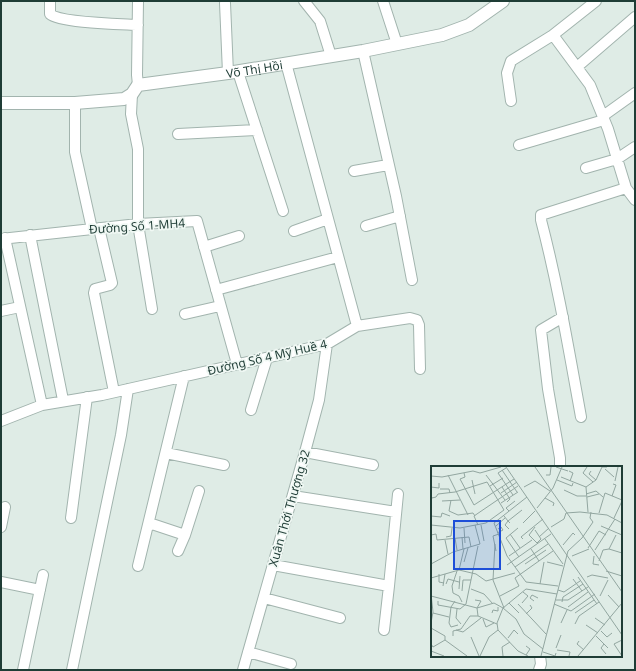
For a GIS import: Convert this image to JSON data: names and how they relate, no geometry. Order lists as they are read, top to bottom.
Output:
{
  "streets": {
    "street": [
      "Võ Thị Hồi",
      "Đường Số 1-MH4",
      "Đường Số 4 Mỹ Huề 4",
      "Xuân Thới Thượng 32"
    ]
  },
  "crossings": [
    ["Đường Số 1-MH4", "Đường Số 4 Mỹ Huề 4"],
    ["Đường Số 4 Mỹ Huề 4", "Xuân Thới Thượng 32"]
  ]
}
